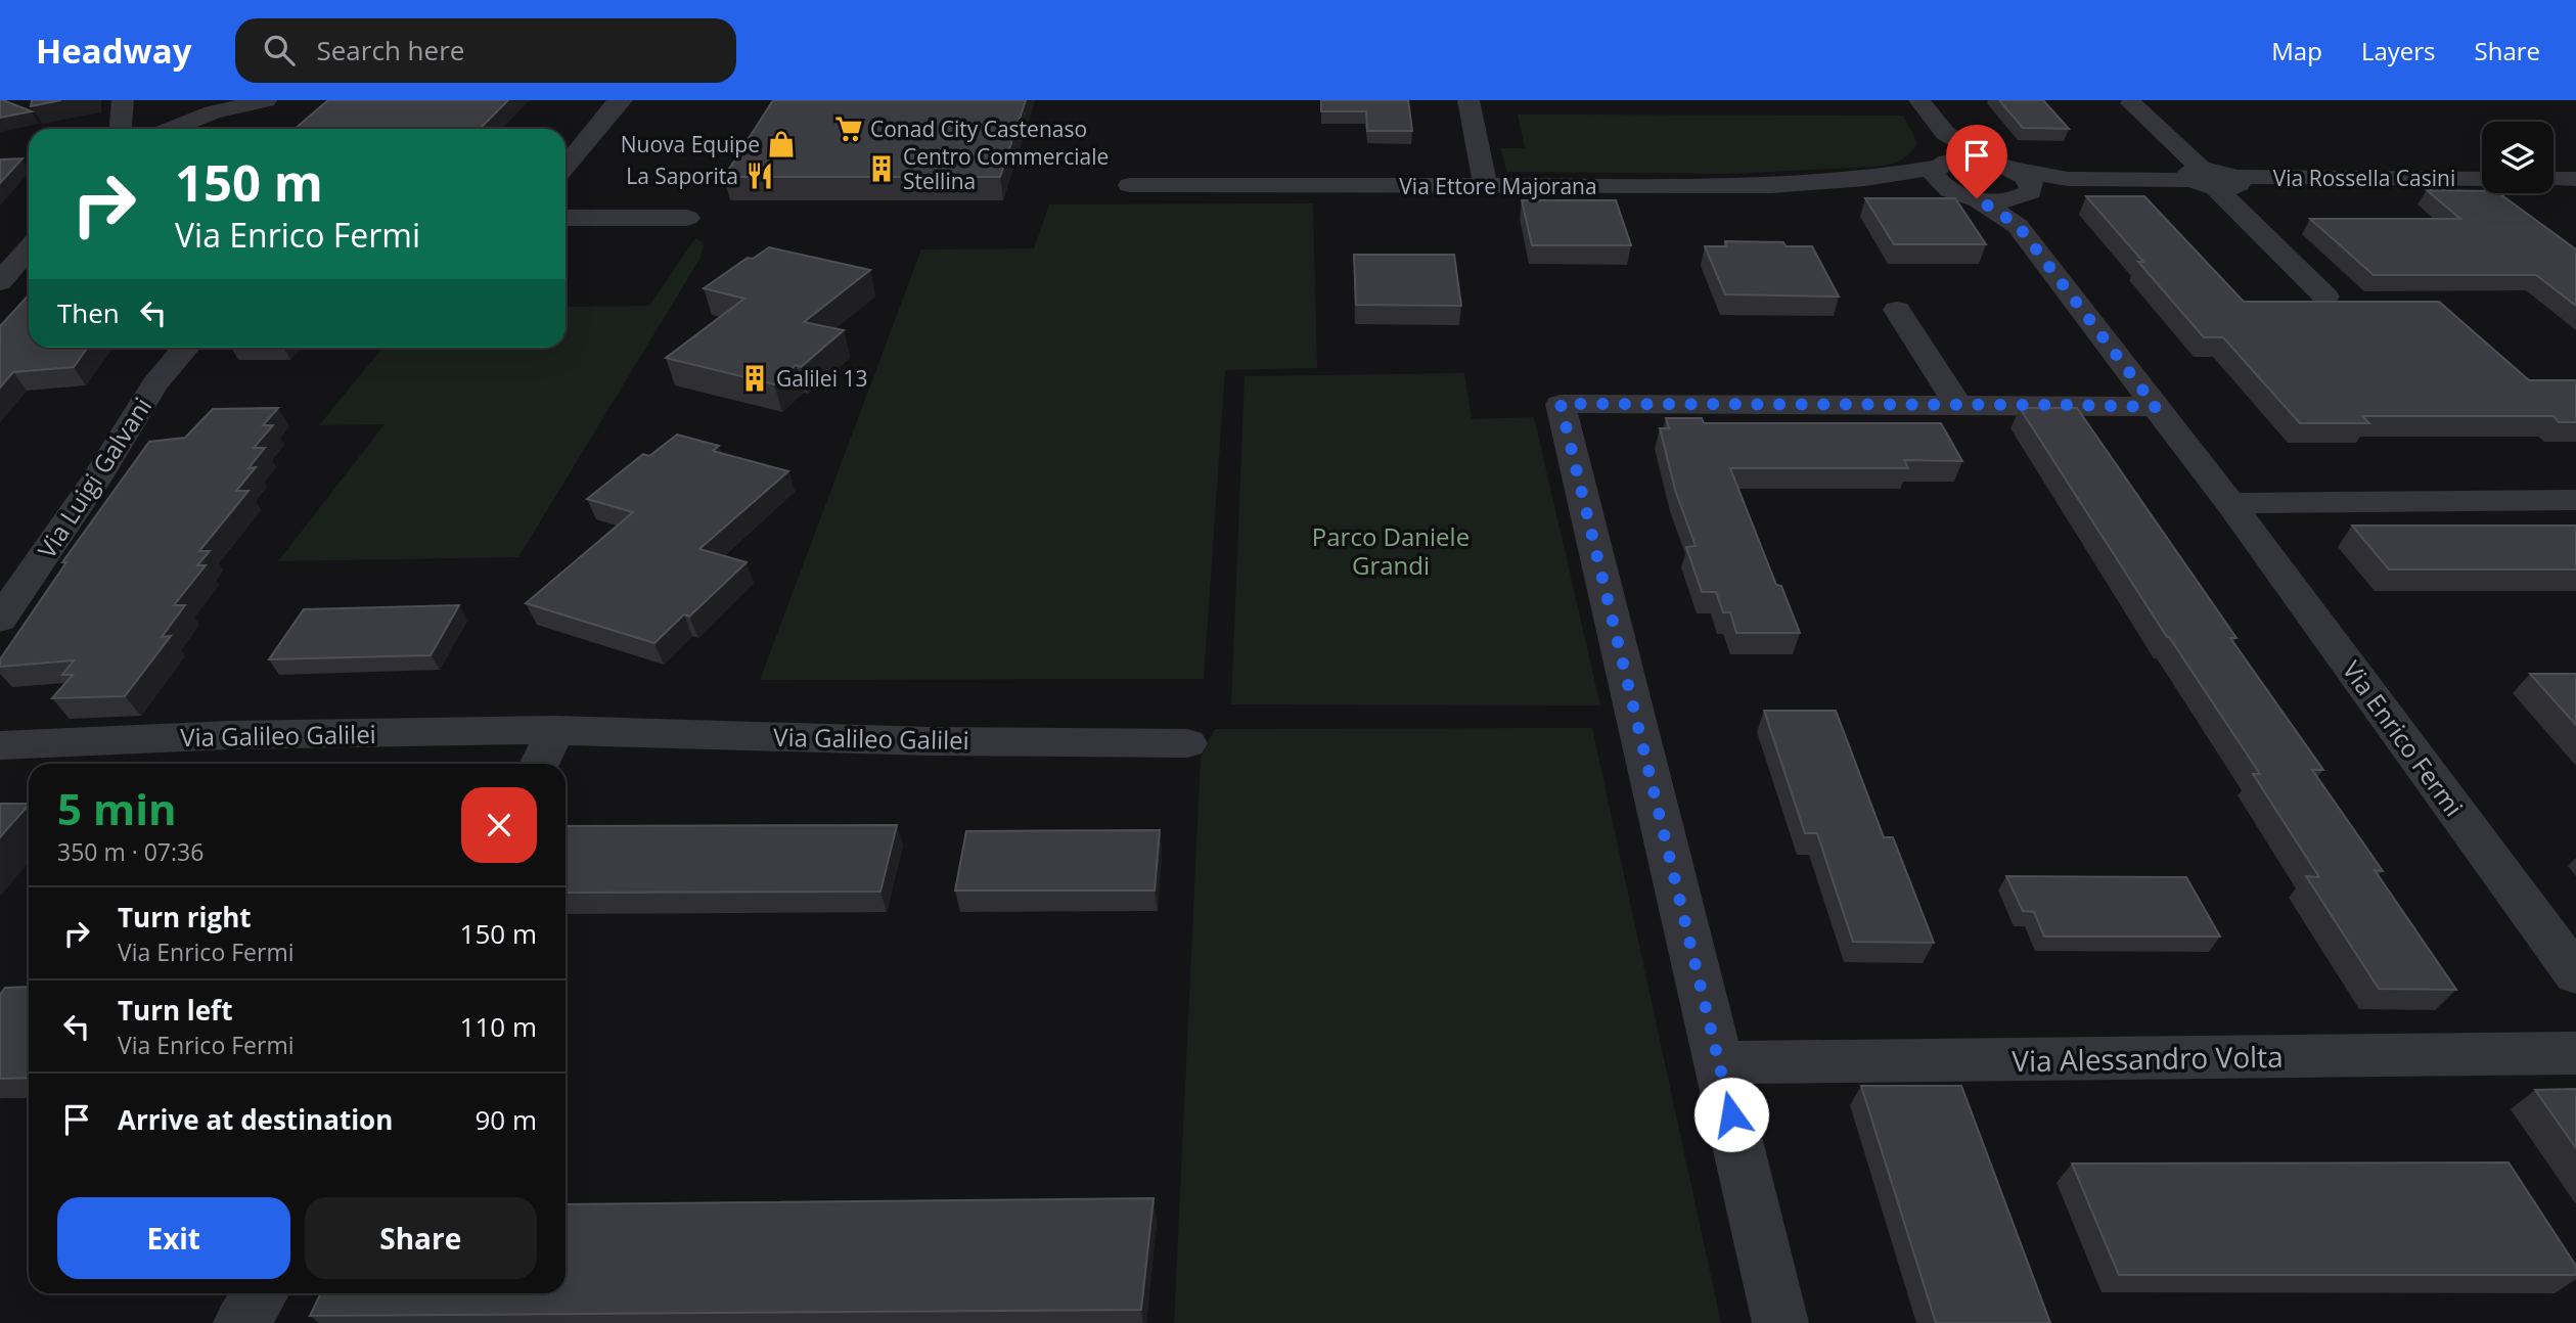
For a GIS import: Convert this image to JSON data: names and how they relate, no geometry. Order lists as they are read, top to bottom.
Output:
{
  "streets": {
    "street": [
      "Via Rossella Casini",
      "Via Ettore Majorana",
      "Via Luigi Galvani",
      "Via Galileo Galilei",
      "Via Enrico Fermi",
      "Via Alessandro Volta"
    ]
  },
  "crossings": [
    ["Via Ettore Majorana", "Via Enrico Fermi"]
  ],
  "parks": ["Parco Daniele Grandi"],
  "places": {
    "supermarket": ["Conad City Castenaso"],
    "shop": ["Nuova Equipe"],
    "building": ["Centro Commerciale Stellina", "Galilei 13"],
    "restaurant": ["La Saporita"]
  },
  "page": {
    "header": "Headway",
    "search": "Search here",
    "nav": ["Map", "Layers", "Share"],
    "turn": ["150 m", "Via Enrico Fermi"],
    "then": "Then",
    "heading": ["5 min", "350 m · 07:36"],
    "list": [
      {
        "name": "Turn right",
        "note": "Via Enrico Fermi",
        "value": "150 m"
      },
      {
        "name": "Turn left",
        "note": "Via Enrico Fermi",
        "value": "110 m"
      },
      {
        "name": "Arrive at destination",
        "value": "90 m"
      }
    ],
    "buttons": ["Exit", "Share"]
  }
}
